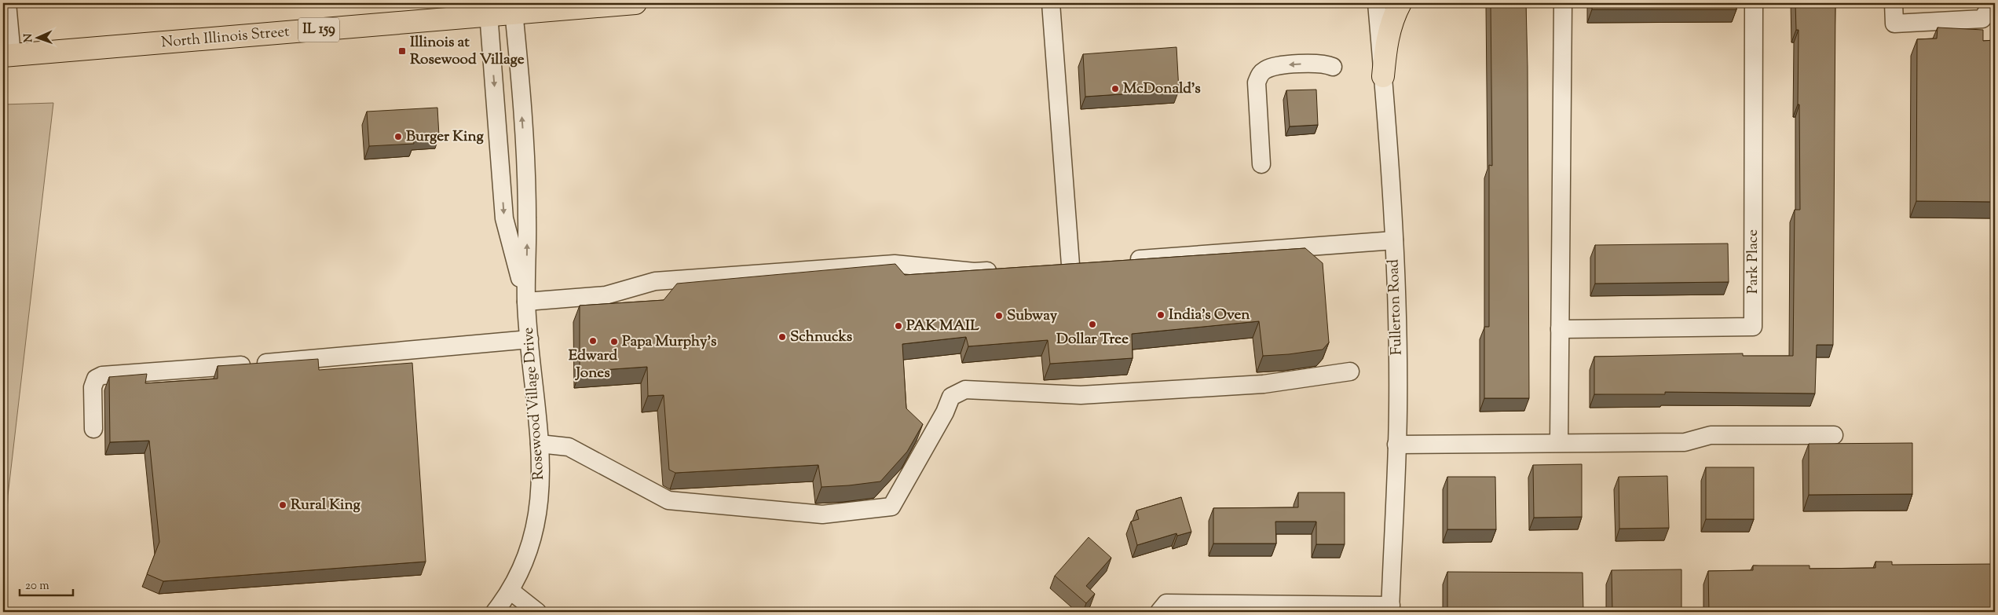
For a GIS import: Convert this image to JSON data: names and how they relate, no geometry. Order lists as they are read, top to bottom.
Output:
{
  "streets": {
    "main road": ["IL 159", "North Illinois Street"],
    "street": ["Park Place", "Fullerton Road", "Rosewood Village Drive"]
  },
  "crossings": [
    ["North Illinois Street", "Rosewood Village Drive"]
  ],
  "places": {
    "transit": ["Illinois at Rosewood Village"],
    "other": [
      "McDonald's",
      "Burger King",
      "India's Oven",
      "Subway",
      "Dollar Tree",
      "PAK MAIL",
      "Schnucks",
      "Edward Jones",
      "Papa Murphy's",
      "Rural King"
    ]
  },
  "scale_bar": "20 m",
  "north": "left"
}
